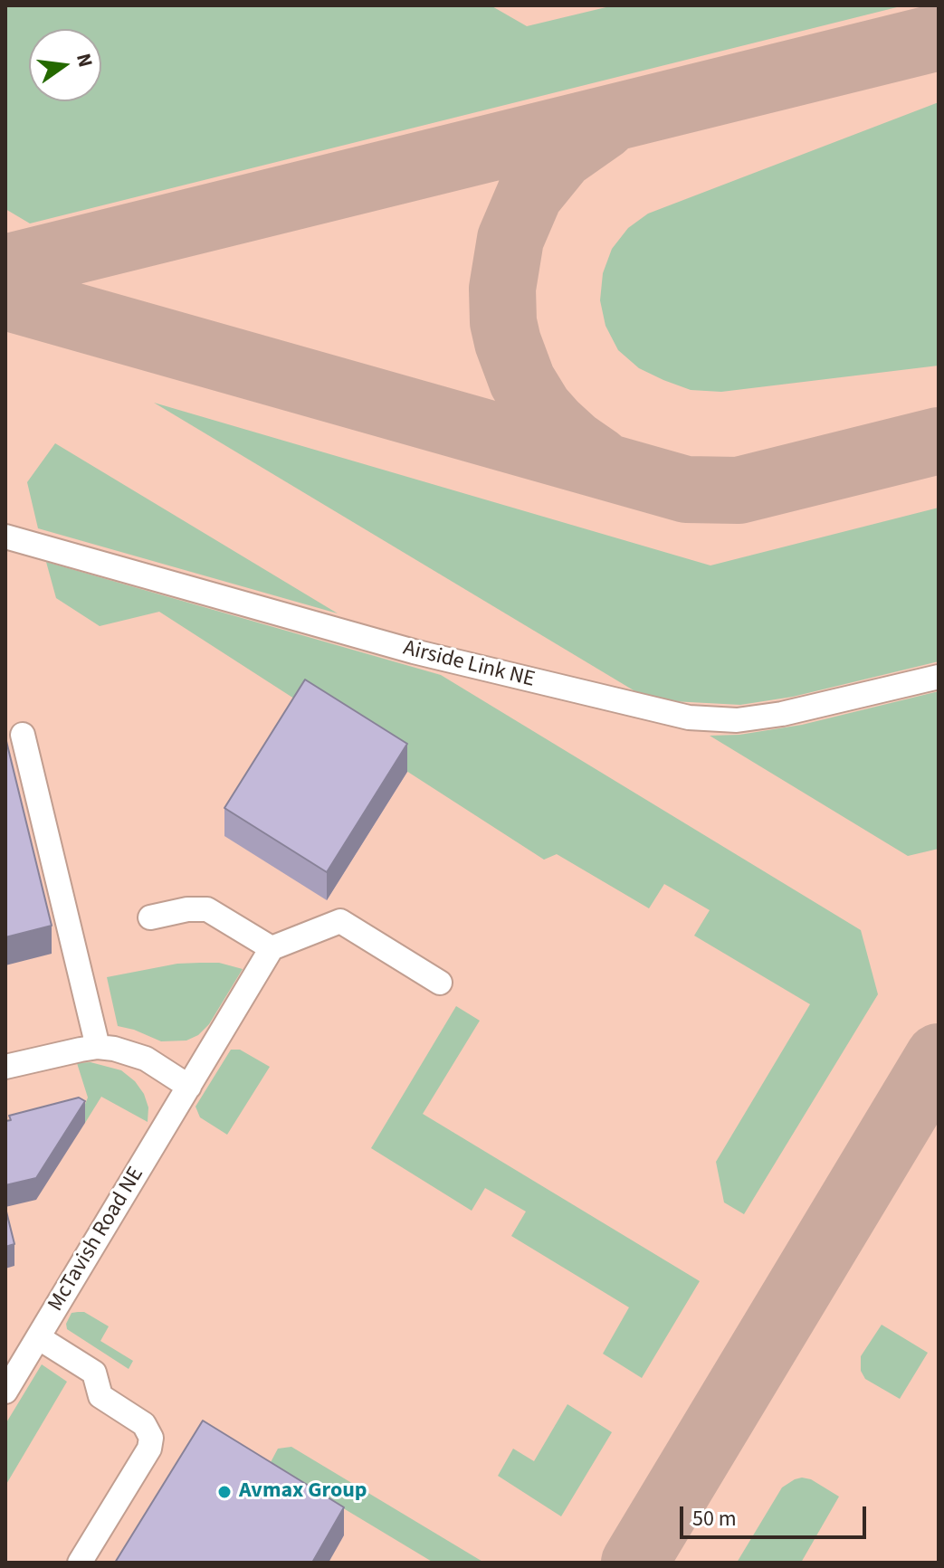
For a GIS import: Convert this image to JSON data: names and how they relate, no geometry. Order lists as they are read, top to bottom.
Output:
{
  "streets": {
    "street": ["Airside Link NE", "McTavish Road NE"]
  },
  "places": ["Avmax Group"],
  "scale_bar": "50 m",
  "north": "right"
}
